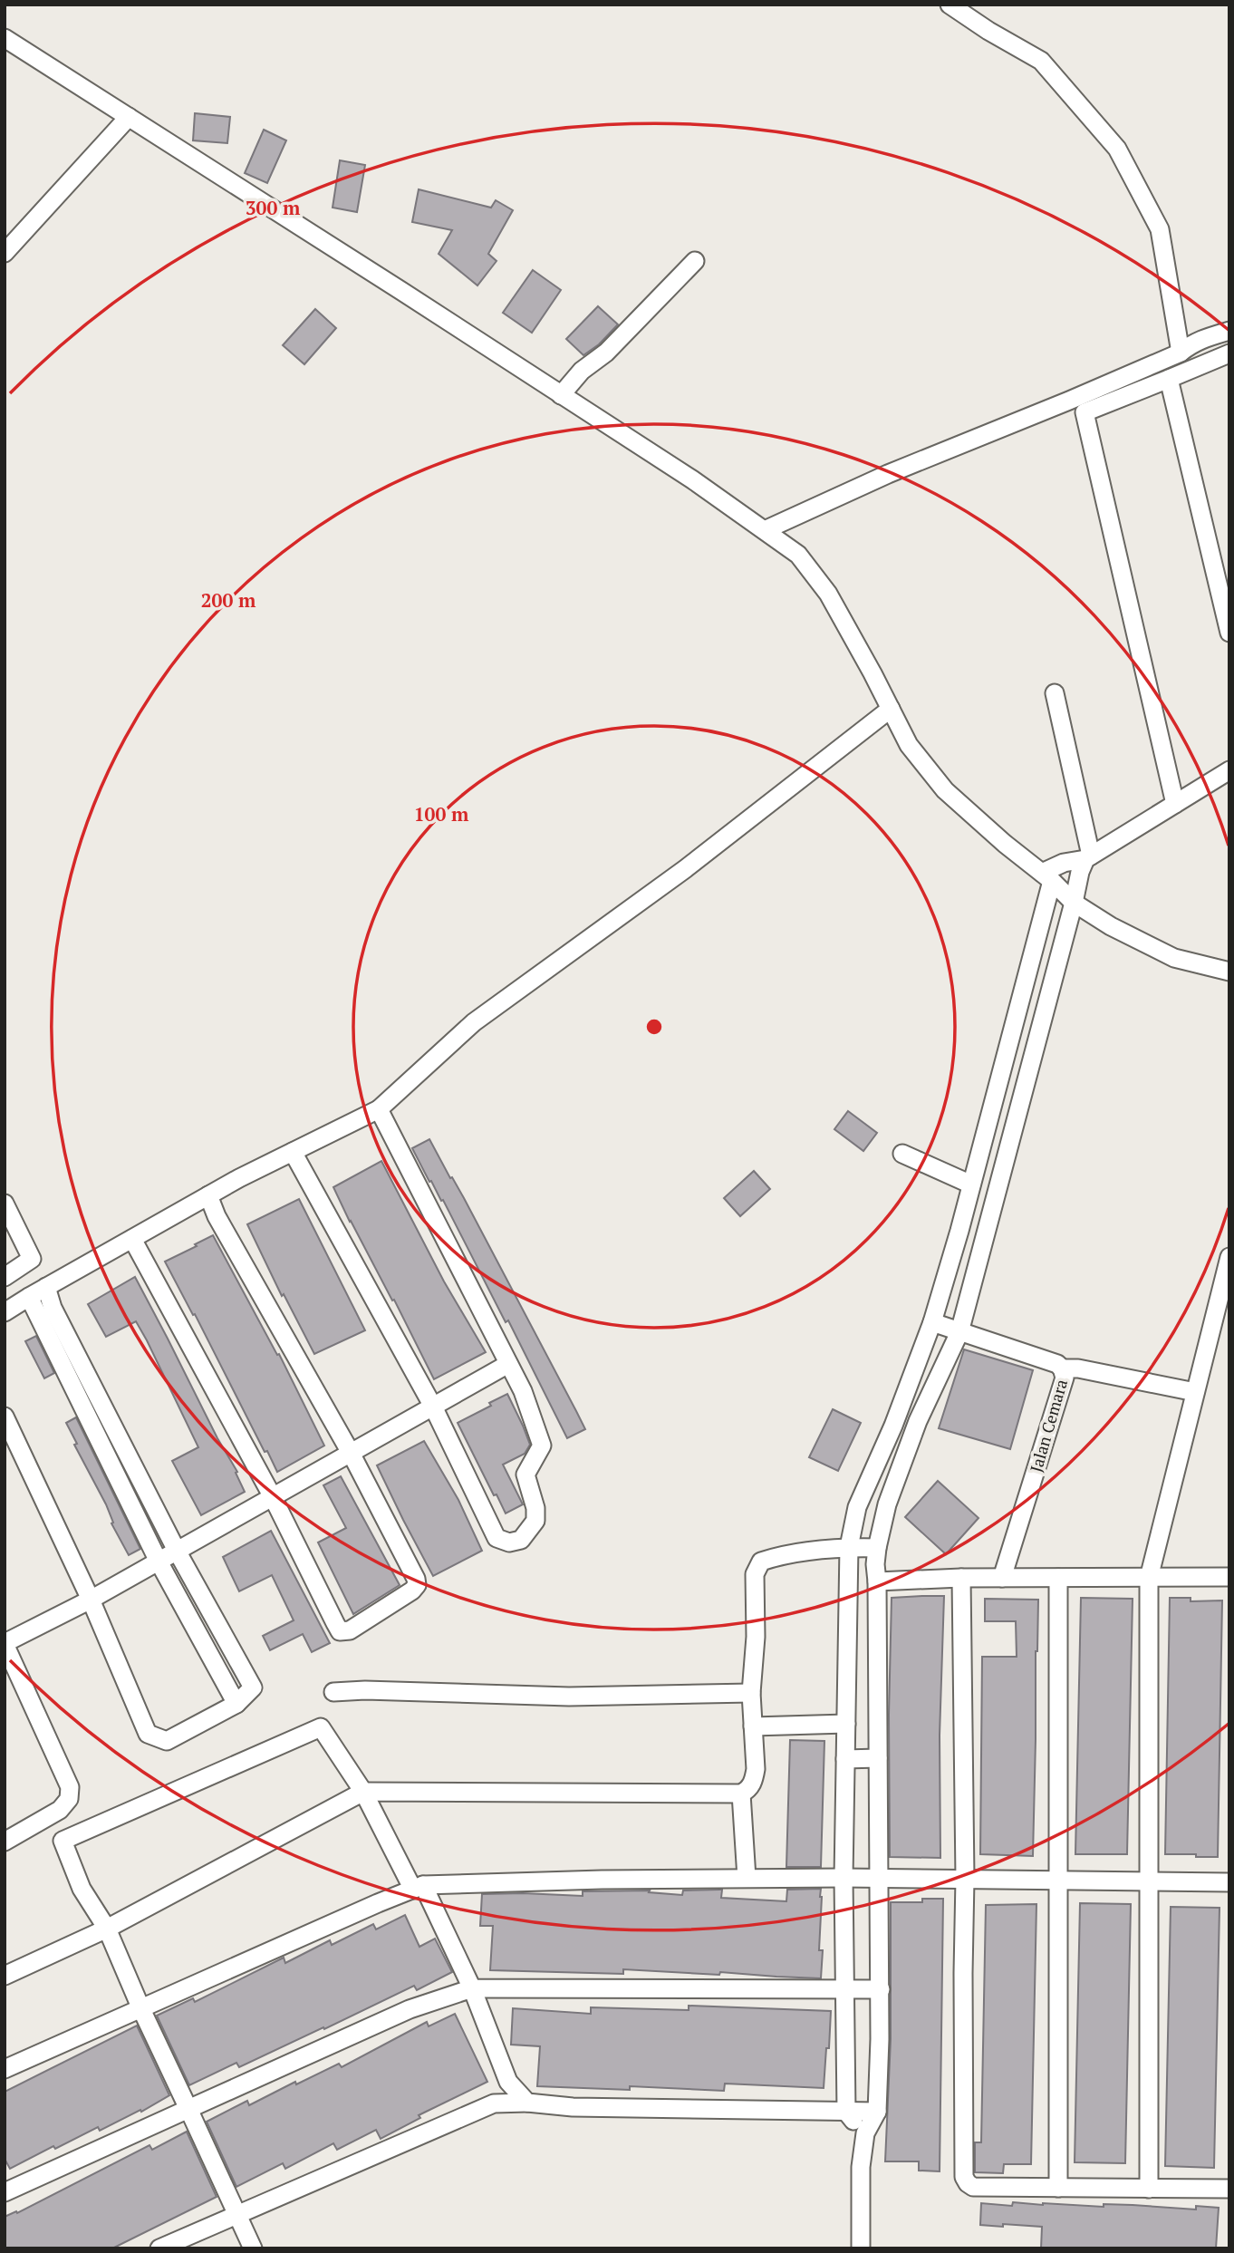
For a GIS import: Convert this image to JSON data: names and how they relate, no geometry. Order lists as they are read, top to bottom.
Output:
{
  "streets": {
    "street": ["Jalan Cemara"]
  },
  "rings": ["300 m", "200 m", "100 m"]
}
